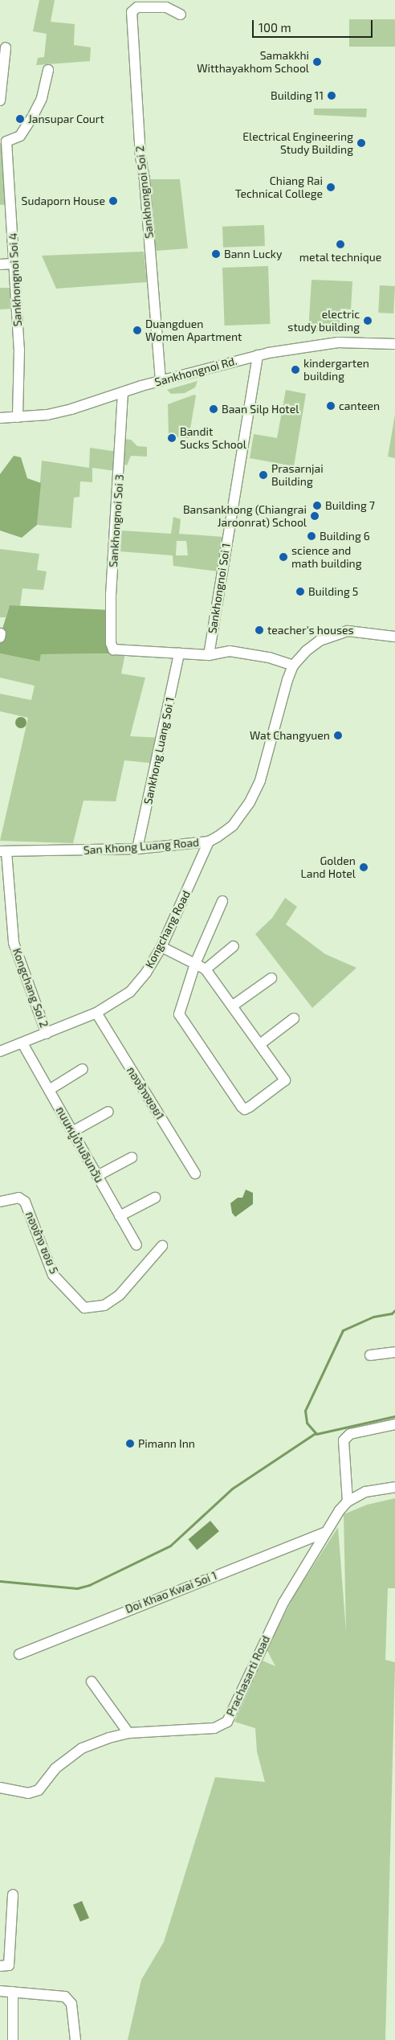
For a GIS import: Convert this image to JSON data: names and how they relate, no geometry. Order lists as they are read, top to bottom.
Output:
{
  "streets": {
    "street": [
      "Sankhongnoi Soi 2",
      "Sankhongnoi Soi 4",
      "Sankhongnoi Rd.",
      "Sankhongnoi Soi 3",
      "Sankhongnoi Soi 1",
      "Sankhong Luang Soi 1",
      "San Khong Luang Road",
      "Kongchang Road",
      "Kongchang Soi 2",
      "กองจ้างซอย1",
      "ถนนหมู่บ้านอินทวัน",
      "กองช้าง ซอย 5",
      "Doi Khao Kwai Soi 1",
      "Prachasarti Road"
    ]
  },
  "crossings": [
    ["Sankhongnoi Soi 2", "Sankhongnoi Rd."],
    ["Sankhongnoi Soi 4", "Sankhongnoi Rd."],
    ["Sankhongnoi Rd.", "Sankhongnoi Soi 3"],
    ["Sankhongnoi Rd.", "Sankhongnoi Soi 1"],
    ["Sankhongnoi Soi 3", "Sankhong Luang Soi 1"],
    ["Sankhong Luang Soi 1", "San Khong Luang Road"],
    ["San Khong Luang Road", "Kongchang Road"],
    ["San Khong Luang Road", "Kongchang Soi 2"],
    ["Kongchang Road", "Kongchang Soi 2"],
    ["Kongchang Road", "กองจ้างซอย1"],
    ["Kongchang Road", "ถนนหมู่บ้านอินทวัน"],
    ["Doi Khao Kwai Soi 1", "Prachasarti Road"]
  ],
  "places": [
    "Samakkhi Witthayakhom School",
    "Building 11",
    "Jansupar Court",
    "Electrical Engineering Study Building",
    "Chiang Rai Technical College",
    "Sudaporn House",
    "metal technique",
    "Bann Lucky",
    "electric study building",
    "Duangduen Women Apartment",
    "kindergarten building",
    "canteen",
    "Baan Silp Hotel",
    "Bandit Sucks School",
    "Prasarnjai Building",
    "Building 7",
    "Bansankhong (Chiangrai Jaroonrat) School",
    "Building 6",
    "science and math building",
    "Building 5",
    "teacher's houses",
    "Wat Changyuen",
    "Golden Land Hotel",
    "Pimann Inn"
  ],
  "scale_bar": "100 m"
}
